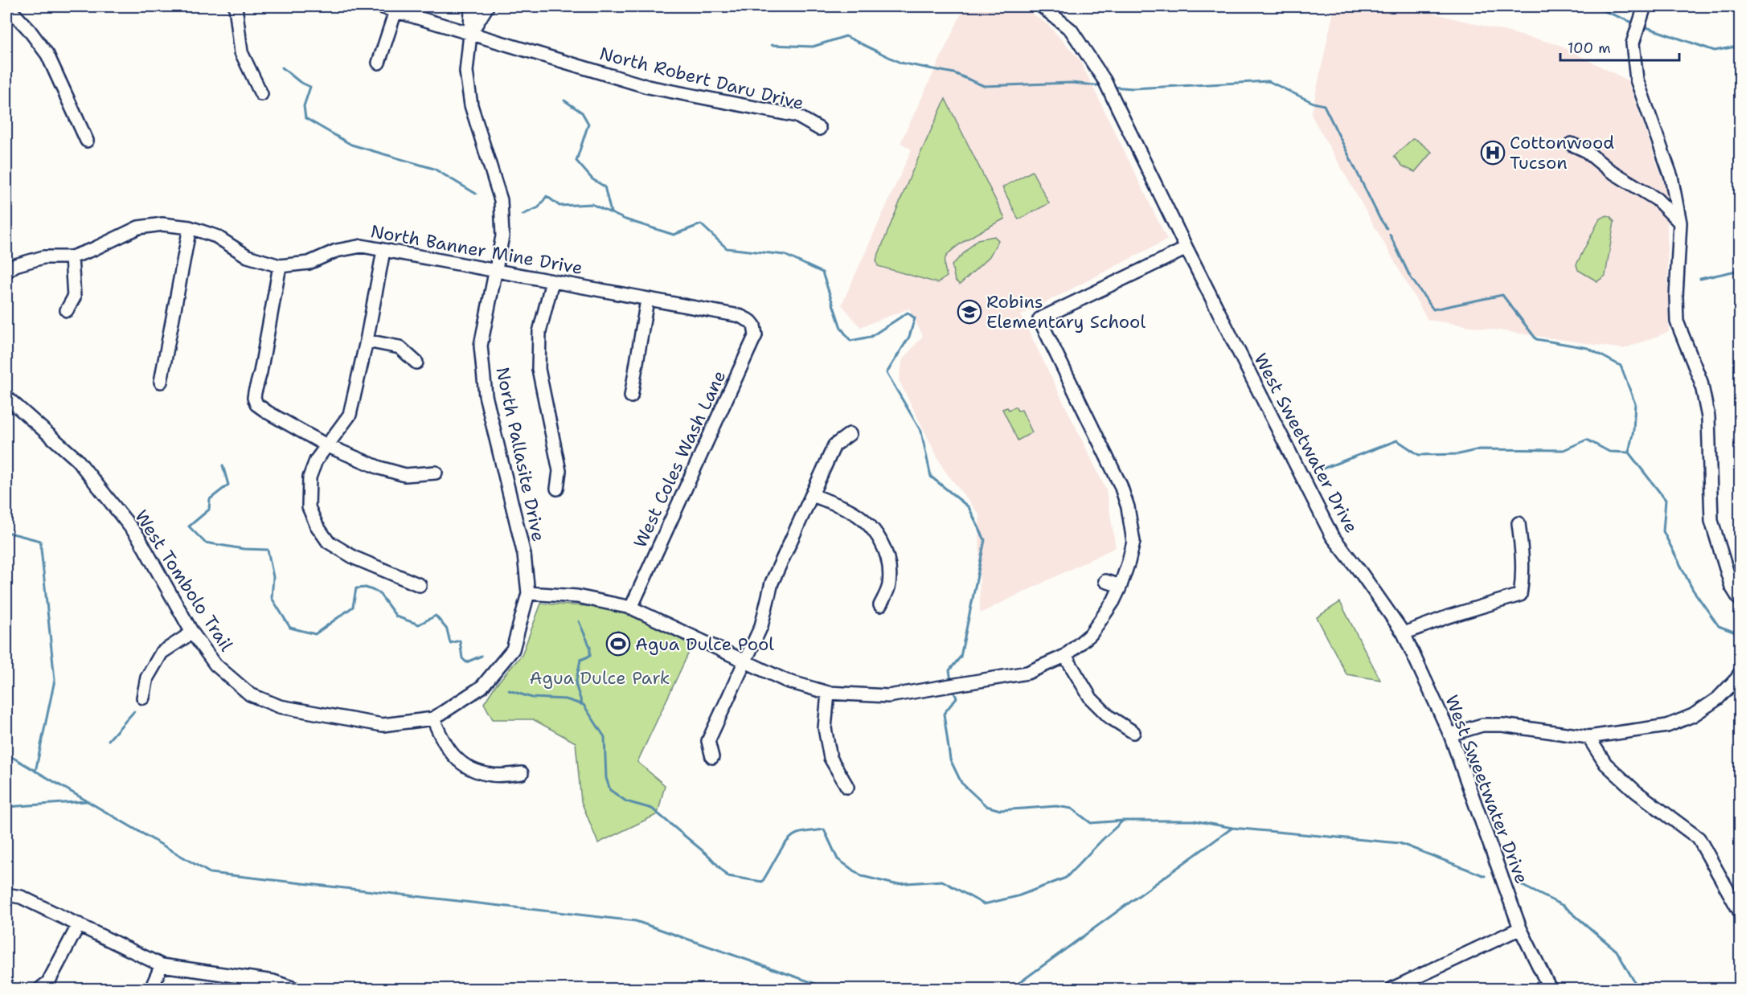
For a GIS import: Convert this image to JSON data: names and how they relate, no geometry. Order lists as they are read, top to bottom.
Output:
{
  "streets": {
    "street": [
      "North Robert Daru Drive",
      "North Banner Mine Drive",
      "West Sweetwater Drive",
      "North Pallasite Drive",
      "West Coles Wash Lane",
      "West Tombolo Trail"
    ]
  },
  "crossings": [
    ["North Robert Daru Drive", "North Pallasite Drive"],
    ["North Banner Mine Drive", "North Pallasite Drive"],
    ["North Banner Mine Drive", "West Coles Wash Lane"],
    ["North Pallasite Drive", "West Tombolo Trail"]
  ],
  "parks": ["Agua Dulce Park"],
  "places": {
    "hospital": ["Cottonwood Tucson"],
    "school or university": ["Robins Elementary School"],
    "sports": ["Agua Dulce Pool"]
  },
  "scale_bar": "100 m"
}
